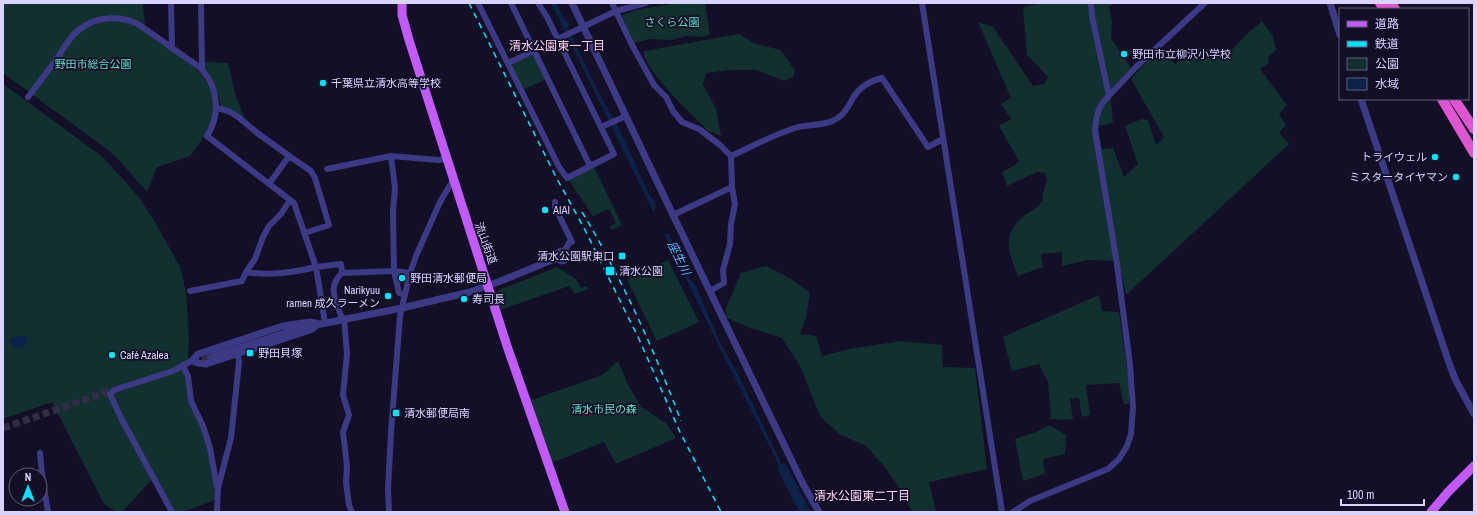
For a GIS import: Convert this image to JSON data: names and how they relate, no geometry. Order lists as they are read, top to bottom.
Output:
{
  "streets": {
    "main road": ["流山街道"]
  },
  "districts": ["清水公園東一丁目", "清水公園東二丁目"],
  "water": ["座生川"],
  "parks": ["さくら公園", "野田市総合公園", "清水市民の森"],
  "places": {
    "other": [
      "野田市立柳沢小学校",
      "千葉県立清水高等学校",
      "トライウェル",
      "ミスタータイヤマン",
      "AIAI",
      "野田清水郵便局",
      "Narikyuu ramen 成久ラーメン",
      "寿司長",
      "Café Azalea"
    ],
    "transit": [
      "清水公園駅東口",
      "清水公園",
      "野田貝塚",
      "清水郵便局南"
    ]
  },
  "legend": [
    "道路",
    "鉄道",
    "公園",
    "水域"
  ],
  "scale_bar": "100 m",
  "north": "top"
}
